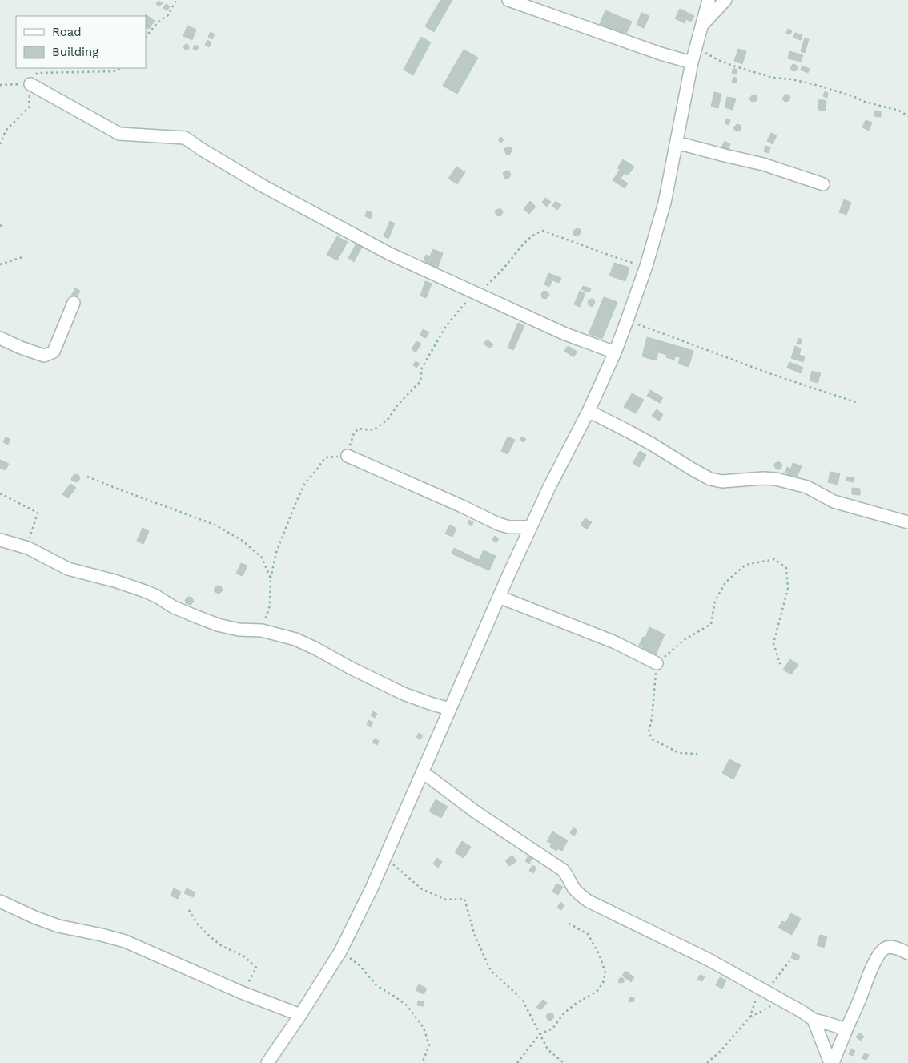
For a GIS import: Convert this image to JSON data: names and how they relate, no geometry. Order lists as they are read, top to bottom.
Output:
{
  "legend": ["Road", "Building"]
}
